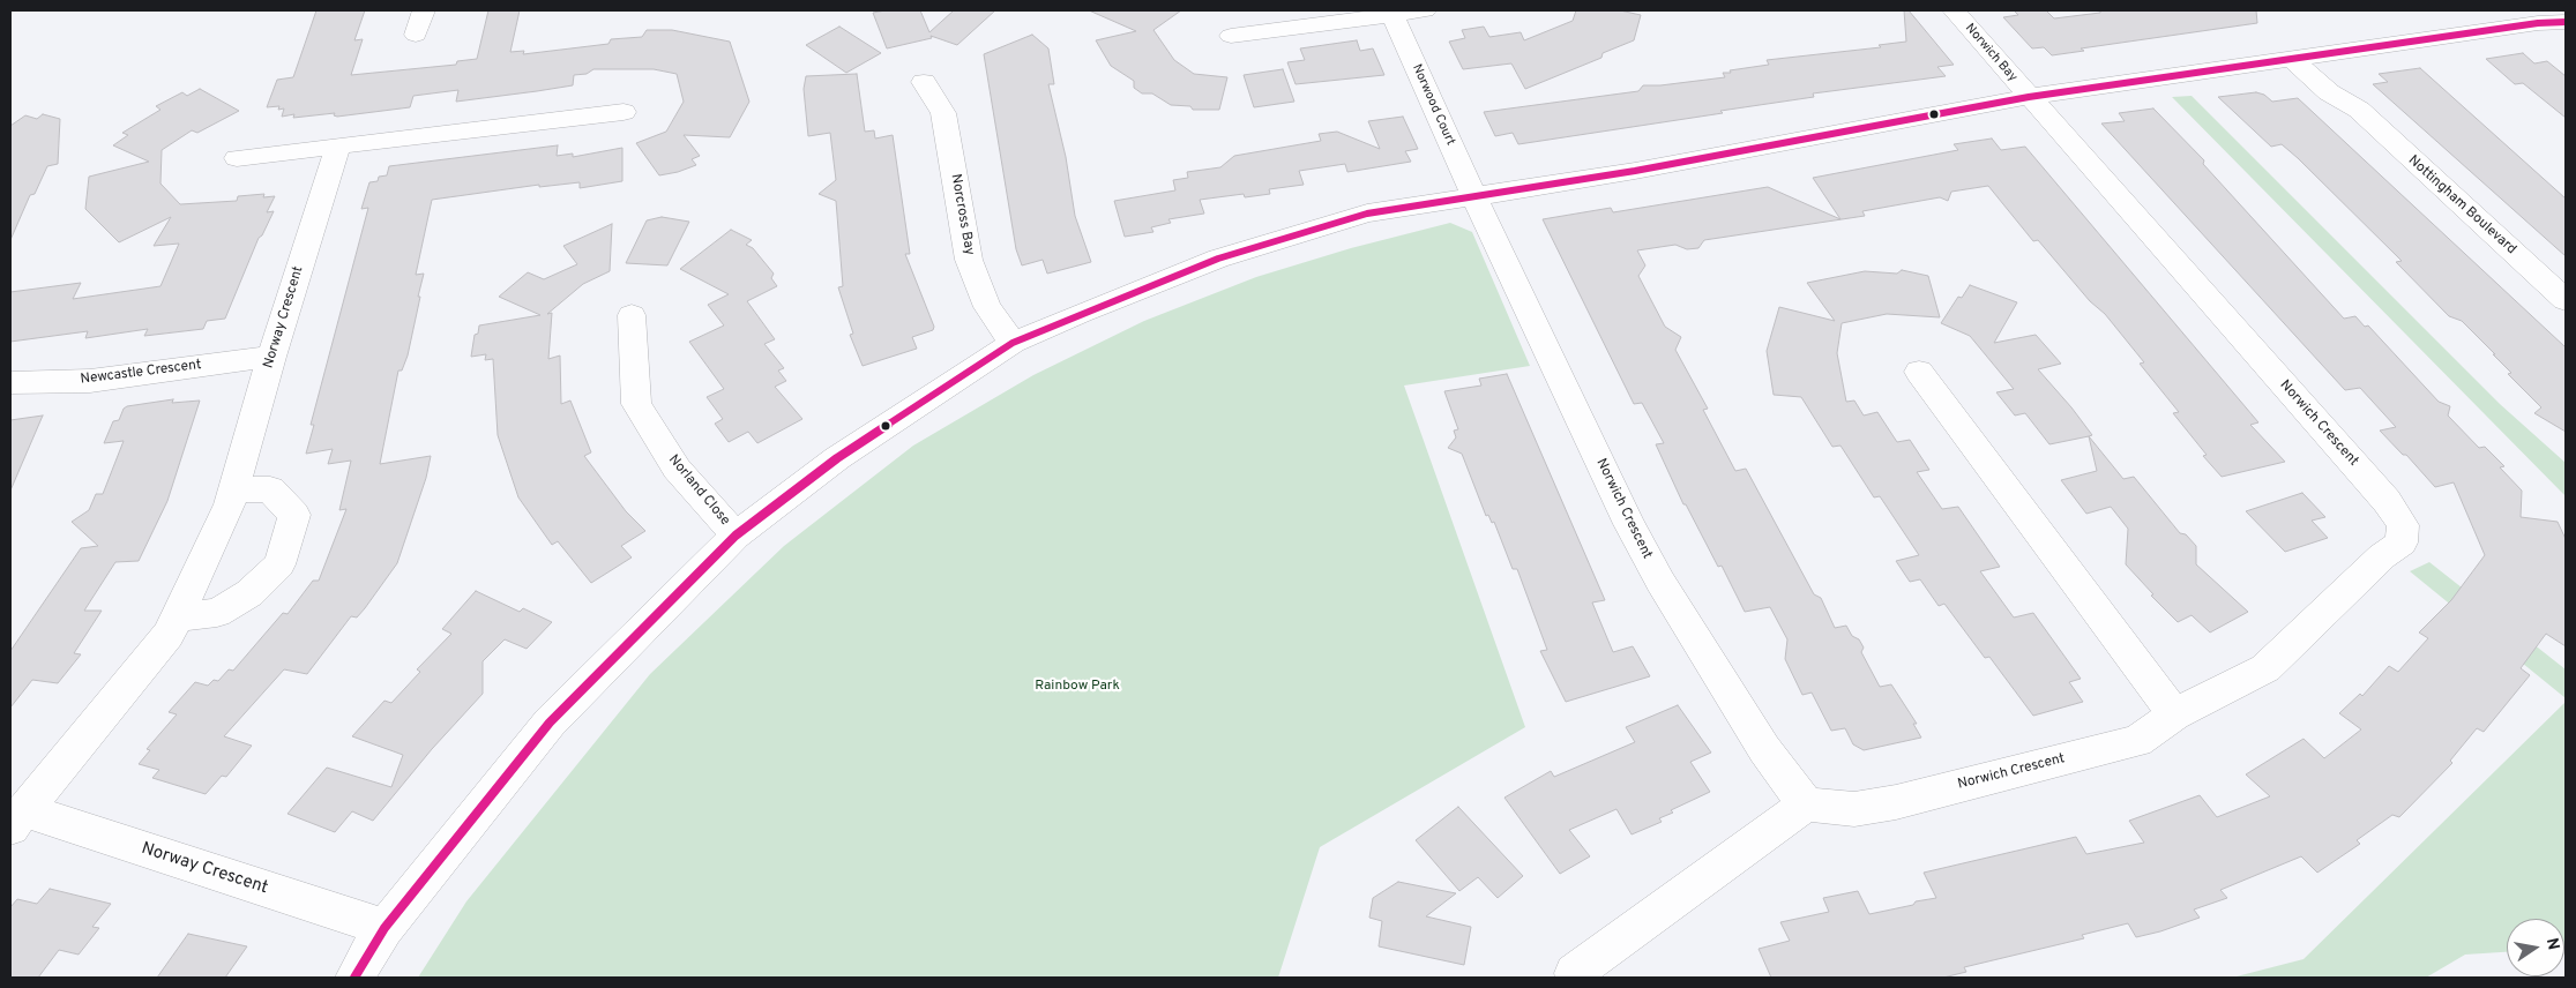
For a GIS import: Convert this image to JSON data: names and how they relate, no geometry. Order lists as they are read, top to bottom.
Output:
{
  "streets": {
    "street": [
      "Norwich Bay",
      "Norwood Court",
      "Nottingham Boulevard",
      "Norcross Bay",
      "Norway Crescent",
      "Newcastle Crescent",
      "Norwich Crescent",
      "Norland Close"
    ]
  },
  "crossings": [
    ["Norwich Bay", "Norwich Crescent"],
    ["Norwood Court", "Norwich Crescent"],
    ["Norway Crescent", "Newcastle Crescent"]
  ],
  "parks": ["Rainbow Park"],
  "north": "right"
}
